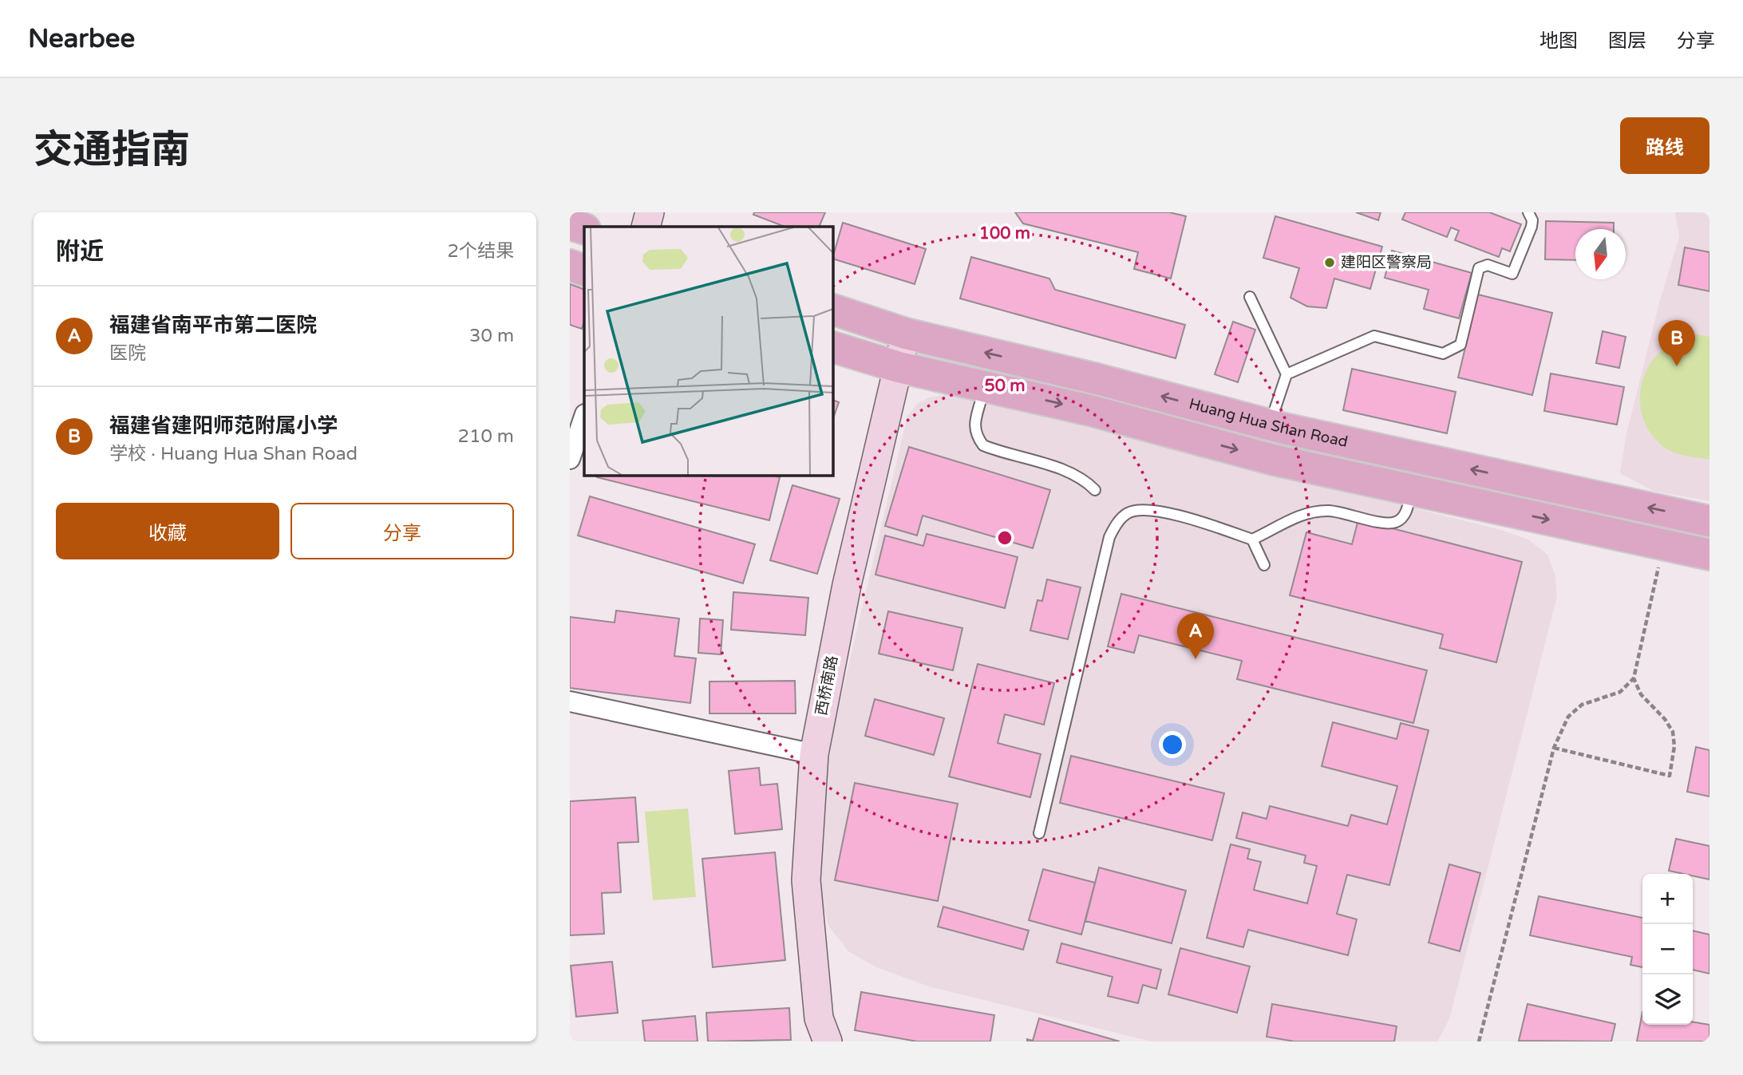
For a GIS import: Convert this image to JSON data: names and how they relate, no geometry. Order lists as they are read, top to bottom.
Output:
{
  "streets": {
    "main road": ["Huang Hua Shan Road", "西桥南路"]
  },
  "crossings": [
    ["Huang Hua Shan Road", "西桥南路"]
  ],
  "places": ["建阳区警察局"],
  "north": "bottom",
  "page": {
    "header": "Nearbee",
    "nav": ["地图", "图层", "分享"],
    "title": "交通指南",
    "buttons": [
      "路线",
      ["收藏", "分享"]
    ],
    "heading": ["附近", "2个结果"],
    "list": [
      {
        "mark": "A",
        "name": "福建省南平市第二医院",
        "note": "医院",
        "value": "30 m"
      },
      {
        "mark": "B",
        "name": "福建省建阳师范附属小学",
        "note": "学校 · Huang Hua Shan Road",
        "value": "210 m"
      }
    ],
    "pins": ["B", "A"],
    "map_buttons": ["+", "−"]
  },
  "rings": ["100 m", "50 m"]
}
